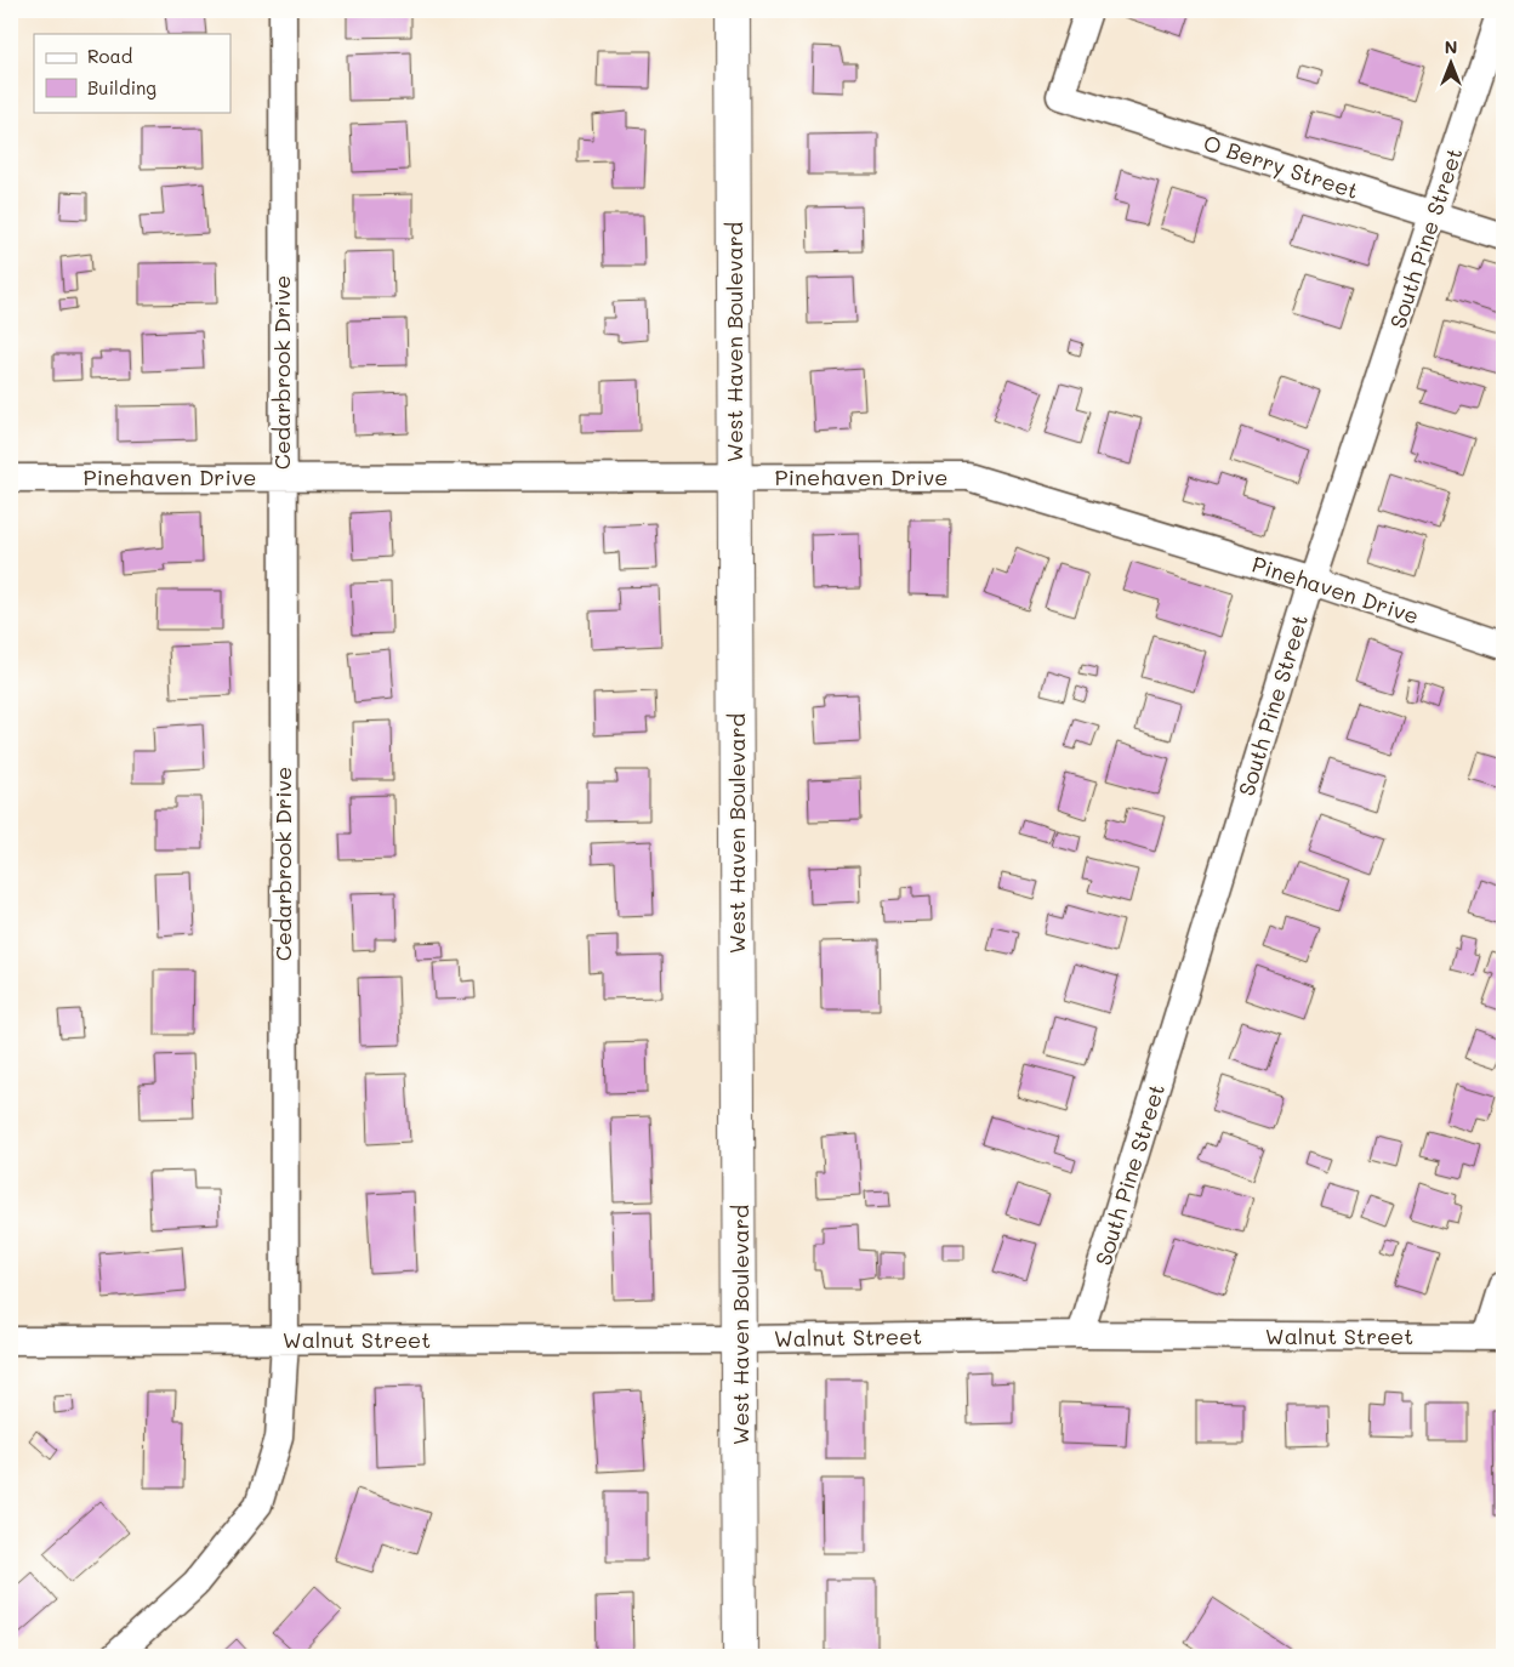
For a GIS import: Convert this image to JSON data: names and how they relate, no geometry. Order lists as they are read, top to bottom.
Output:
{
  "streets": {
    "street": [
      "O Berry Street",
      "South Pine Street",
      "West Haven Boulevard",
      "Cedarbrook Drive",
      "Pinehaven Drive",
      "Walnut Street"
    ]
  },
  "crossings": [
    ["O Berry Street", "South Pine Street"],
    ["South Pine Street", "Pinehaven Drive"],
    ["South Pine Street", "Walnut Street"],
    ["West Haven Boulevard", "Pinehaven Drive"],
    ["West Haven Boulevard", "Walnut Street"],
    ["Cedarbrook Drive", "Pinehaven Drive"],
    ["Cedarbrook Drive", "Walnut Street"]
  ],
  "legend": ["Road", "Building"],
  "north": "top"
}
